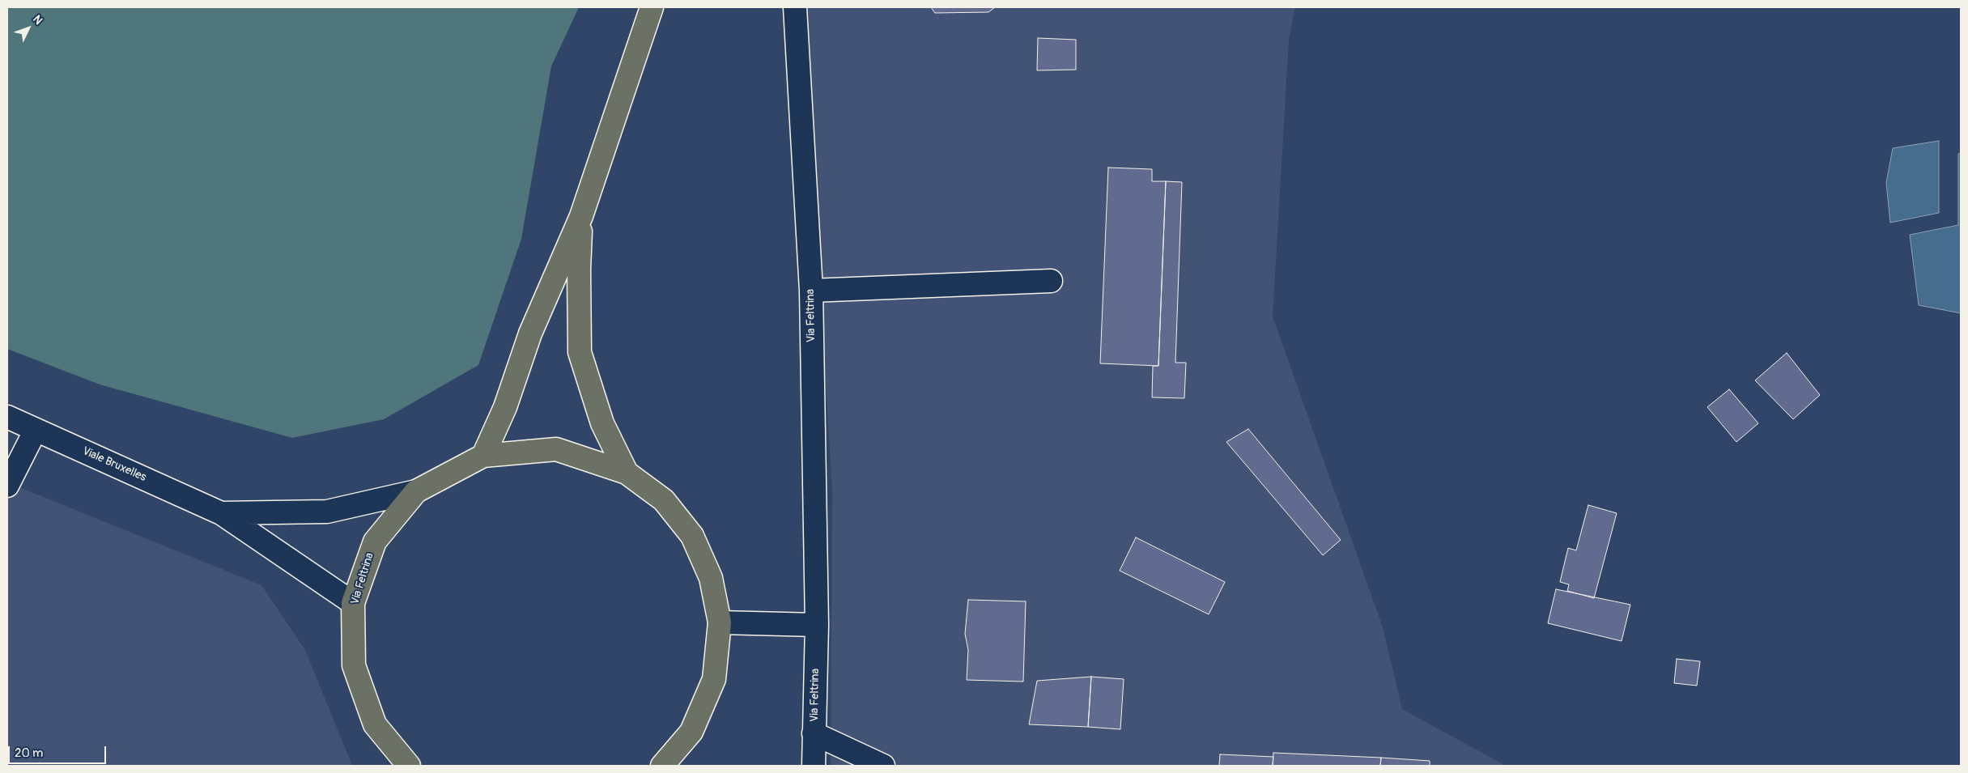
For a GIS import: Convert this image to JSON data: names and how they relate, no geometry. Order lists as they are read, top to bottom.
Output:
{
  "streets": {
    "main road": ["Via Feltrina"],
    "street": ["Viale Bruxelles"]
  },
  "crossings": [
    ["Via Feltrina", "Viale Bruxelles"]
  ],
  "scale_bar": "20 m",
  "north": "top right"
}
